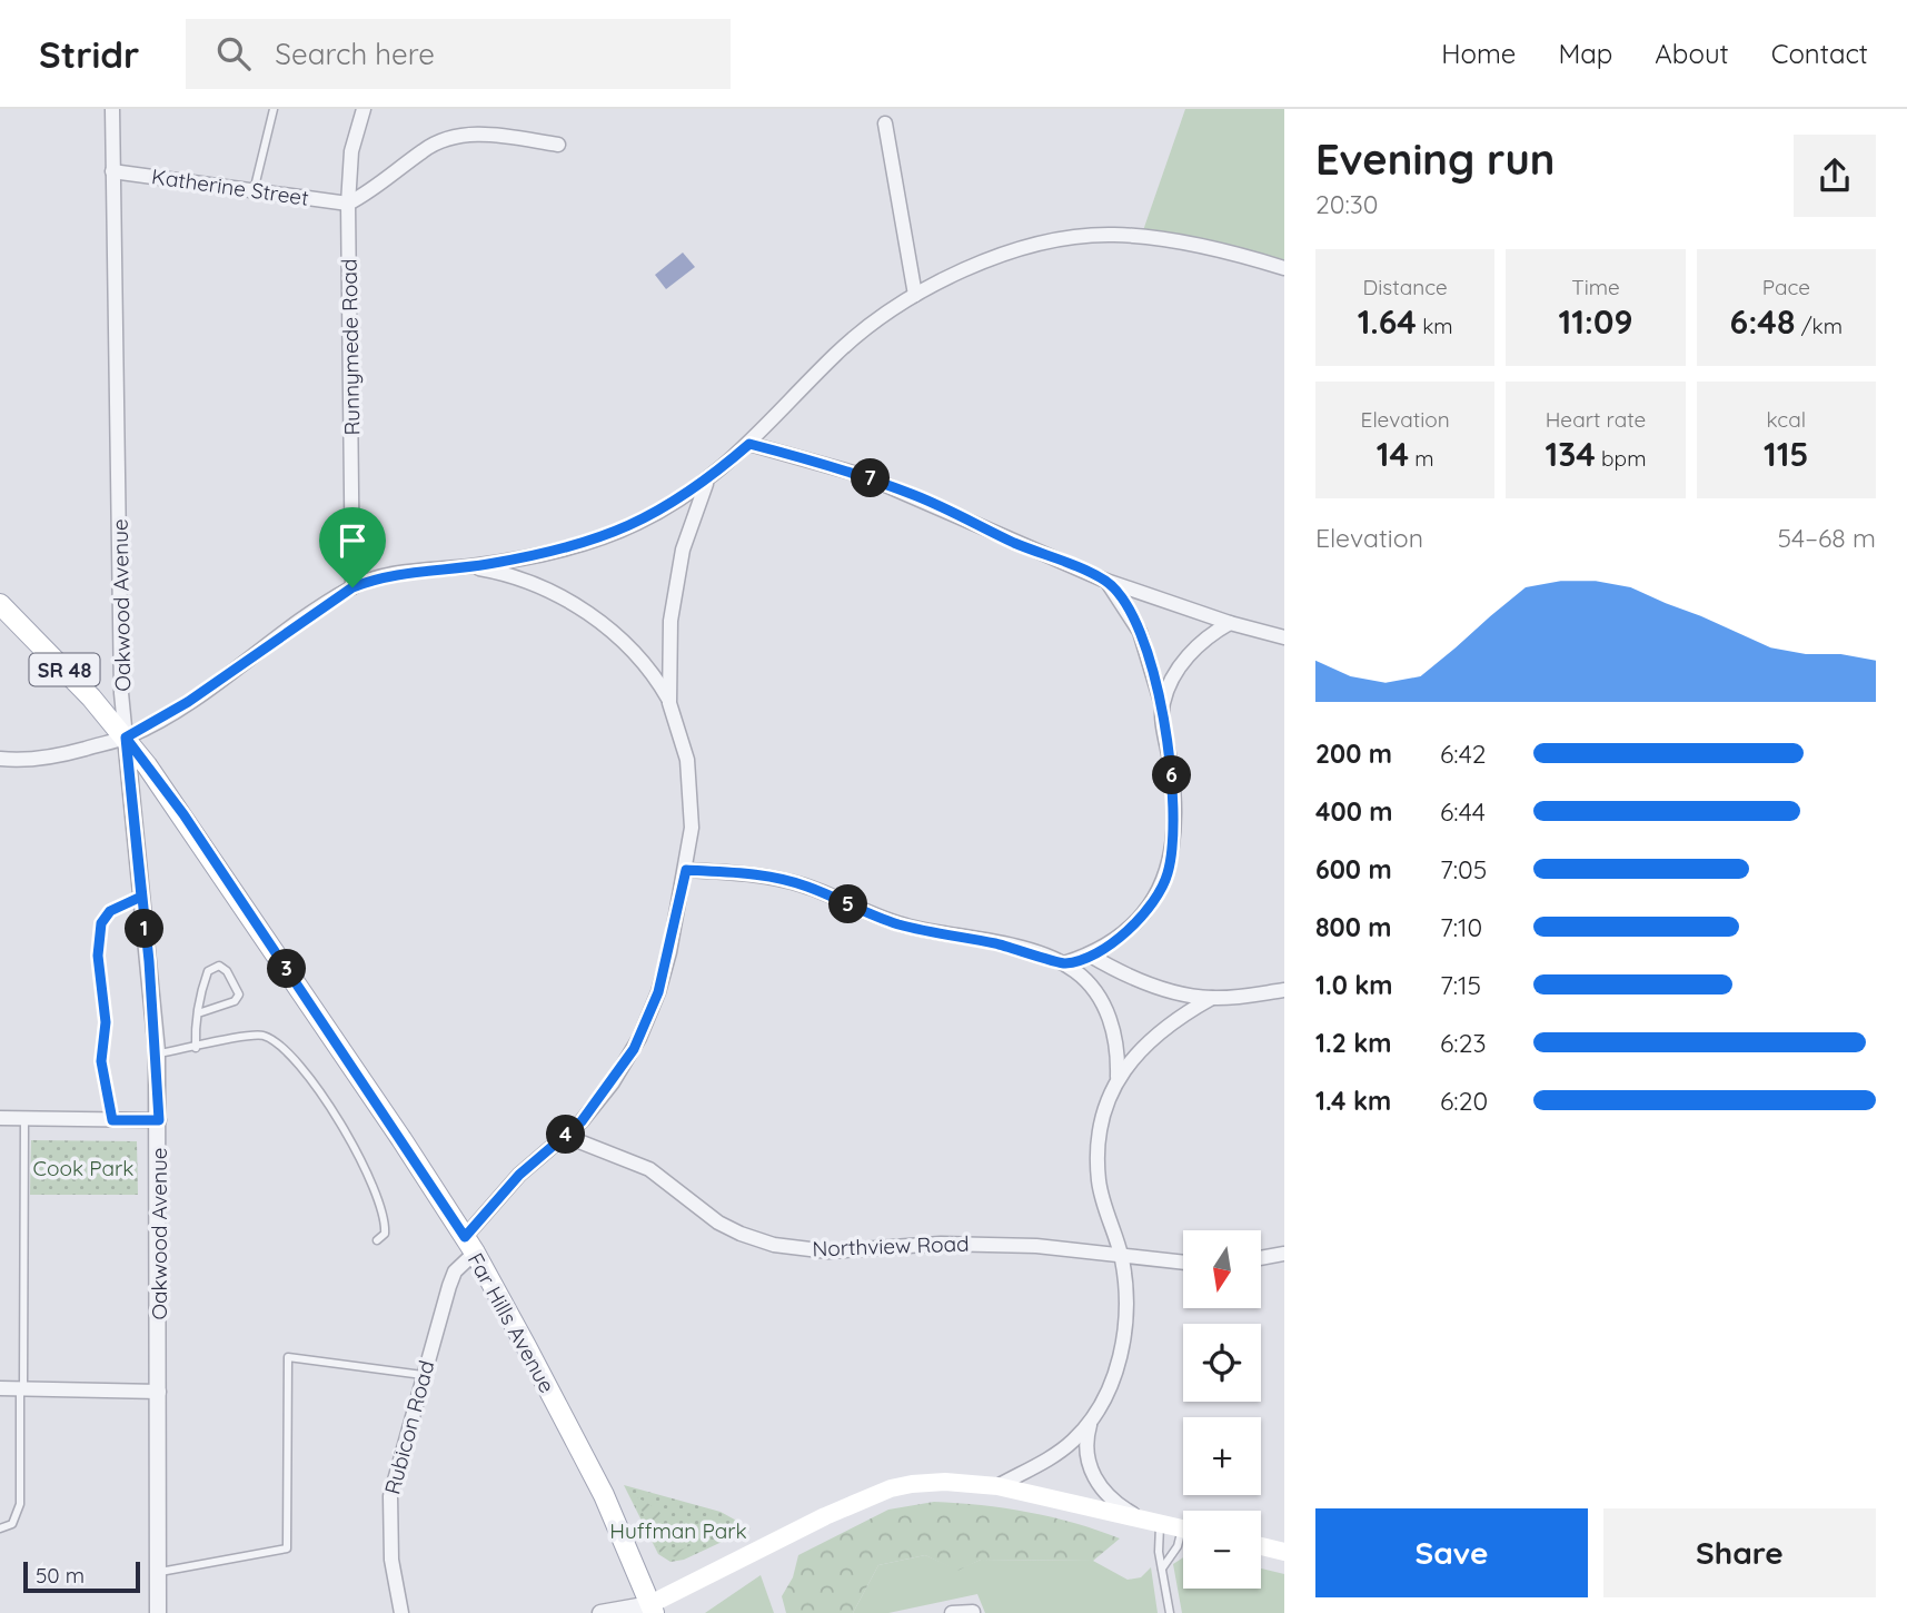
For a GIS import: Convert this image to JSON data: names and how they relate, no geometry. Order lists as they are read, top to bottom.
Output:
{
  "streets": {
    "main road": ["SR 48", "Far Hills Avenue"],
    "street": [
      "Katherine Street",
      "Runnymede Road",
      "Oakwood Avenue",
      "Northview Road",
      "Rubicon Road"
    ]
  },
  "crossings": [
    ["Katherine Street", "Runnymede Road"],
    ["Katherine Street", "Oakwood Avenue"],
    ["Oakwood Avenue", "Far Hills Avenue"],
    ["Northview Road", "Rubicon Road"],
    ["Far Hills Avenue", "Rubicon Road"]
  ],
  "parks": ["Cook Park", "Huffman Park"],
  "scale_bar": "50 m",
  "north": "bottom",
  "page": {
    "header": "Stridr",
    "search": "Search here",
    "nav": [
      "Home",
      "Map",
      "About",
      "Contact"
    ],
    "heading": ["Evening run", "20:30"],
    "stats": [
      ["Distance", "1.64 km"],
      ["Time", "11:09"],
      ["Pace", "6:48 /km"],
      ["Elevation", "14 m"],
      ["Heart rate", "134 bpm"],
      ["kcal", "115"]
    ],
    "pins": [
      "7",
      "6",
      "5",
      "1",
      "3",
      "4"
    ],
    "chart": ["Elevation", "54–68 m"],
    "list": [
      {
        "name": "200 m",
        "note": "6:42"
      },
      {
        "name": "400 m",
        "note": "6:44"
      },
      {
        "name": "600 m",
        "note": "7:05"
      },
      {
        "name": "800 m",
        "note": "7:10"
      },
      {
        "name": "1.0 km",
        "note": "7:15"
      },
      {
        "name": "1.2 km",
        "note": "6:23"
      },
      {
        "name": "1.4 km",
        "note": "6:20"
      }
    ],
    "map_buttons": ["+", "−"],
    "buttons": ["Save", "Share"],
    "scale": "50 m"
  }
}
